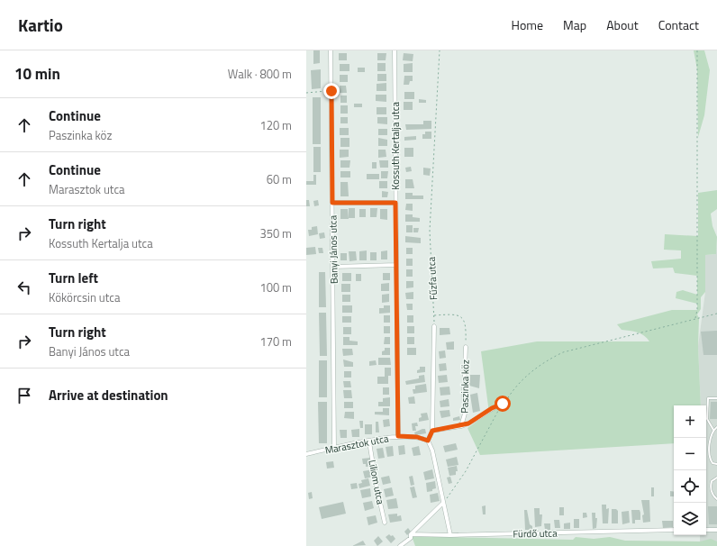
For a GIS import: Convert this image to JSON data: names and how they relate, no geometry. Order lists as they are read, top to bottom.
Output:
{
  "streets": {
    "street": [
      "Kossuth Kertalja utca",
      "Banyi János utca",
      "Paszinka köz",
      "Marasztok utca",
      "Liliom utca",
      "Fürdő utca"
    ],
    "path": ["Fűzfa utca"]
  },
  "crossings": [
    ["Kossuth Kertalja utca", "Marasztok utca"],
    ["Banyi János utca", "Marasztok utca"],
    ["Marasztok utca", "Liliom utca"]
  ],
  "page": {
    "header": "Kartio",
    "nav": [
      "Home",
      "Map",
      "About",
      "Contact"
    ],
    "heading": ["10 min", "Walk · 800 m"],
    "list": [
      ["Continue", "Paszinka köz", "120 m"],
      ["Continue", "Marasztok utca", "60 m"],
      ["Turn right", "Kossuth Kertalja utca", "350 m"],
      ["Turn left", "Kökörcsin utca", "100 m"],
      ["Turn right", "Banyi János utca", "170 m"],
      "Arrive at destination"
    ],
    "map_buttons": ["+", "−"]
  }
}
